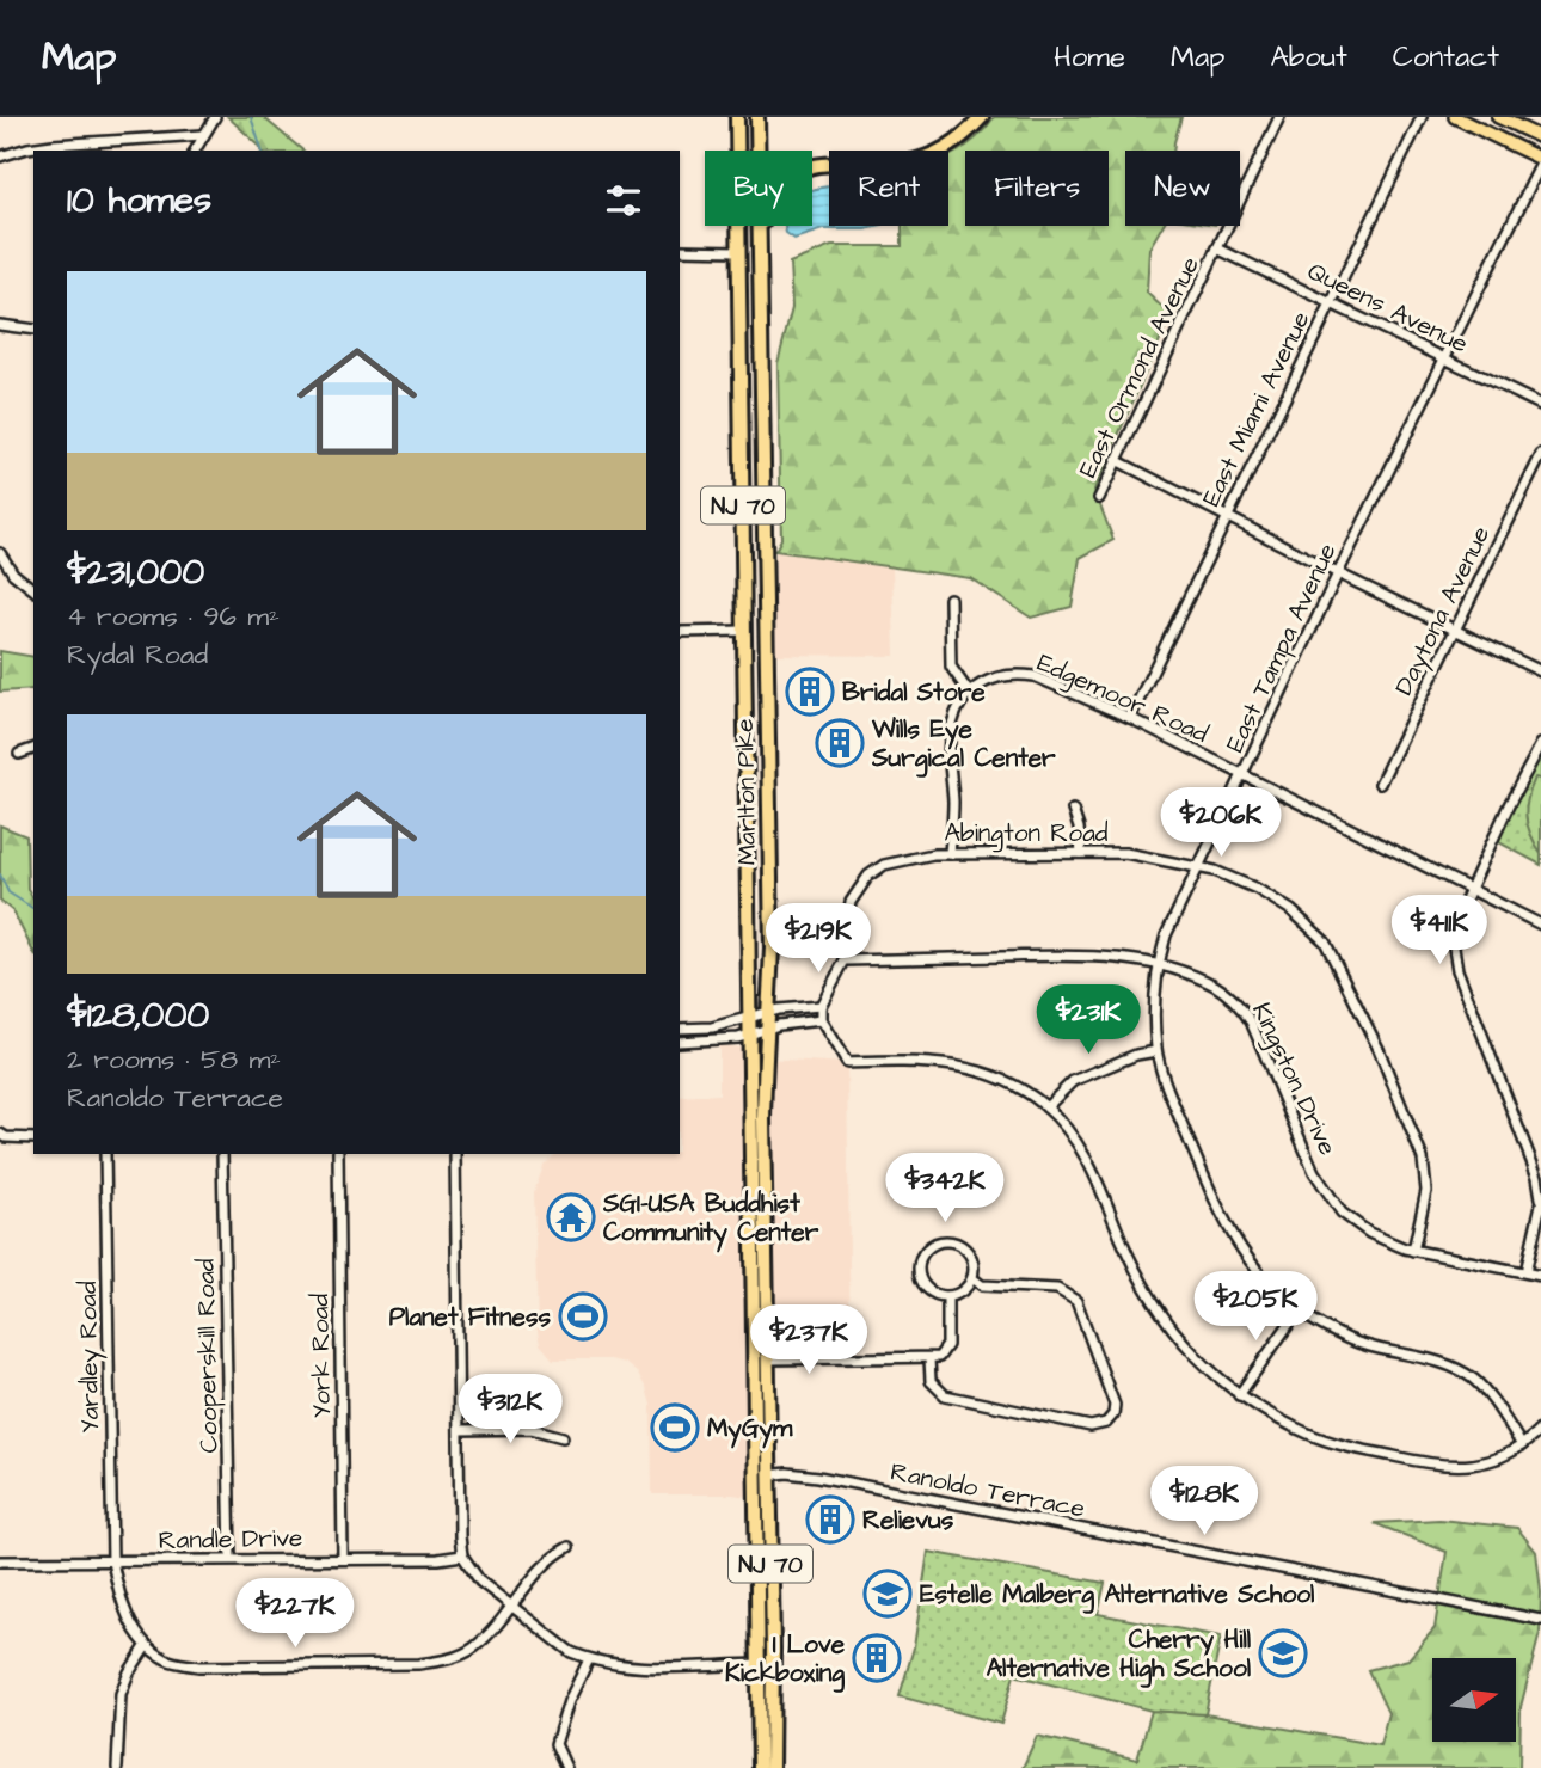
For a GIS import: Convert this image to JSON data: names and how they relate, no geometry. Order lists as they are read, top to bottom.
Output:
{
  "streets": {
    "highway": ["NJ 70", "Marlton Pike"],
    "street": [
      "Queens Avenue",
      "East Ormond Avenue",
      "East Miami Avenue",
      "Daytona Avenue",
      "East Tampa Avenue",
      "Edgemoor Road",
      "Abington Road",
      "Kingston Drive",
      "Cooperskill Road",
      "York Road",
      "Yardley Road",
      "Ranoldo Terrace",
      "Randle Drive"
    ]
  },
  "crossings": [
    ["Queens Avenue", "East Ormond Avenue"],
    ["Queens Avenue", "East Miami Avenue"],
    ["Queens Avenue", "East Tampa Avenue"],
    ["East Miami Avenue", "Edgemoor Road"],
    ["East Tampa Avenue", "Edgemoor Road"],
    ["East Tampa Avenue", "Abington Road"],
    ["East Tampa Avenue", "Kingston Drive"],
    ["Marlton Pike", "Ranoldo Terrace"],
    ["Abington Road", "Kingston Drive"],
    ["Cooperskill Road", "Randle Drive"],
    ["York Road", "Randle Drive"],
    ["Yardley Road", "Randle Drive"]
  ],
  "places": {
    "building": [
      "Bridal Store",
      "Wills Eye Surgical Center",
      "Relievus",
      "I Love Kickboxing"
    ],
    "temple": ["SGI-USA Buddhist Community Center"],
    "sports": ["Planet Fitness", "MyGym"],
    "school or university": ["Estelle Malberg Alternative School", "Cherry Hill Alternative High School"]
  },
  "north": "right",
  "page": {
    "header": "Map",
    "nav": [
      "Home",
      "Map",
      "About",
      "Contact"
    ],
    "chip": [
      "Buy",
      "Rent",
      "Filters",
      "New"
    ],
    "heading": "10 homes",
    "list": [
      {
        "name": "$231,000",
        "note": "4 rooms · 96 m² · Rydal Road"
      },
      {
        "name": "$128,000",
        "note": "2 rooms · 58 m² · Ranoldo Terrace"
      }
    ],
    "price": [
      "$206K",
      "$411K",
      "$219K",
      "$231K",
      "$342K",
      "$205K",
      "$237K",
      "$312K",
      "$128K",
      "$227K"
    ]
  }
}
